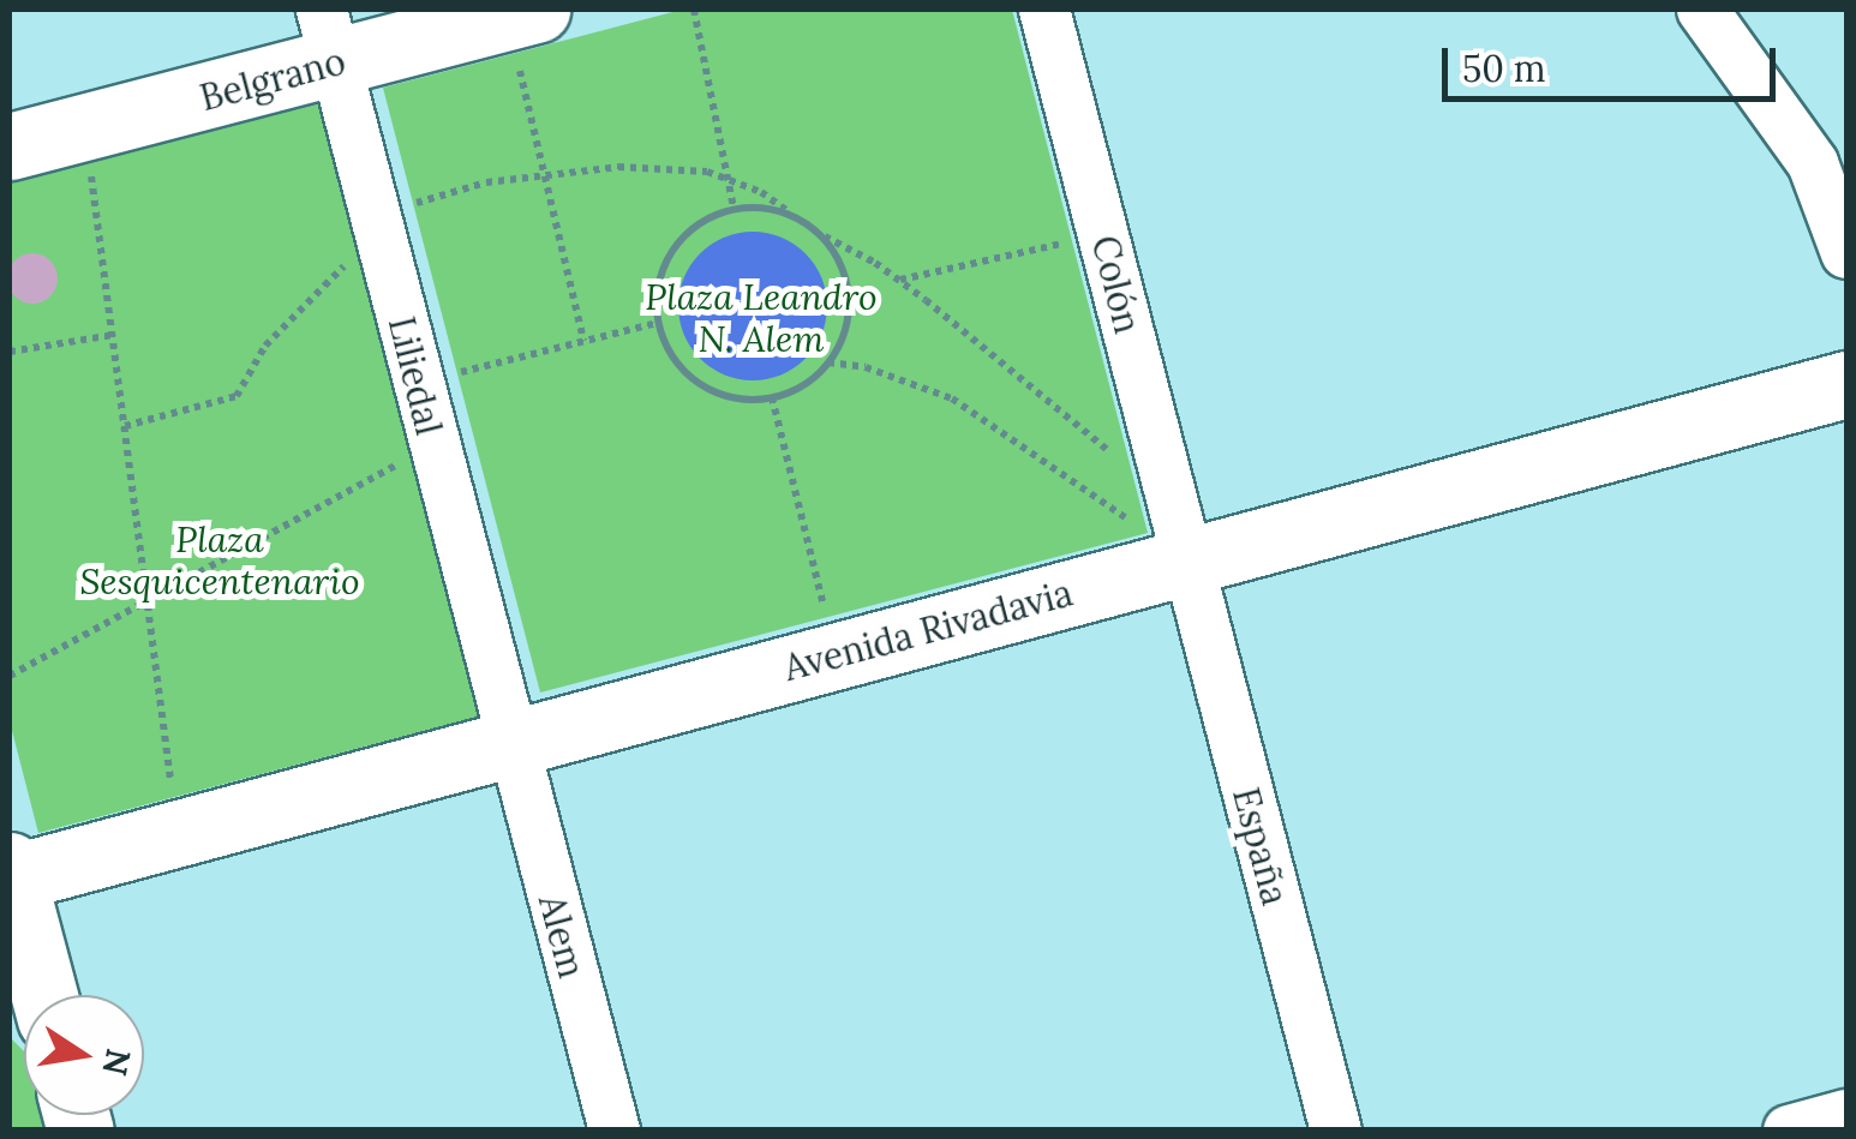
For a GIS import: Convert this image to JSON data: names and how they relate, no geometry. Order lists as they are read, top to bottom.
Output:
{
  "streets": {
    "main road": ["Belgrano", "Avenida Rivadavia"],
    "street": [
      "Colón",
      "Liliedal",
      "España",
      "Alem"
    ]
  },
  "crossings": [
    ["Belgrano", "Liliedal"],
    ["Colón", "Avenida Rivadavia"],
    ["Colón", "España"],
    ["Liliedal", "Avenida Rivadavia"],
    ["Liliedal", "Alem"],
    ["Avenida Rivadavia", "España"],
    ["Avenida Rivadavia", "Alem"]
  ],
  "parks": ["Plaza Leandro N. Alem", "Plaza Sesquicentenario"],
  "scale_bar": "50 m",
  "north": "right"
}
